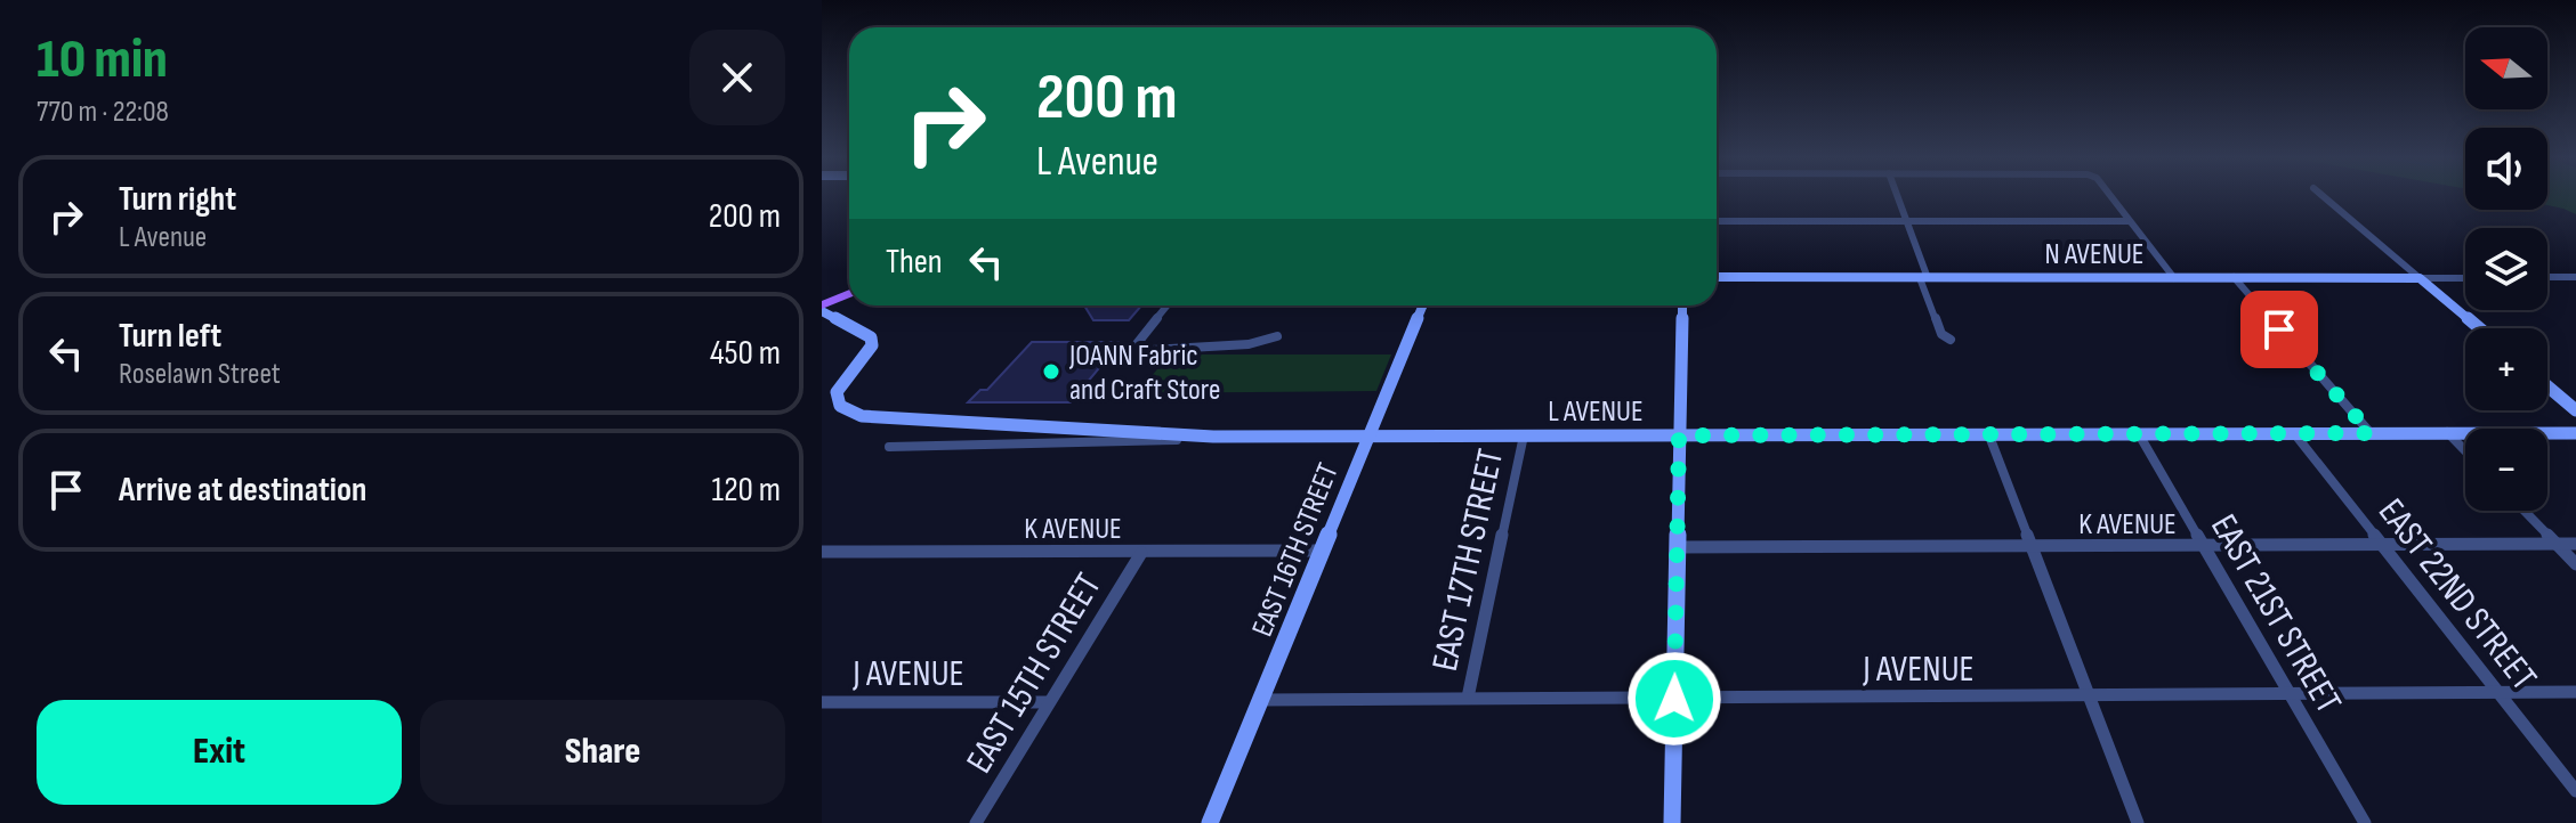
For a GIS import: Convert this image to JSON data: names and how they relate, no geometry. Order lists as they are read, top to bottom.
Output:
{
  "streets": {
    "street": [
      "N AVENUE",
      "L AVENUE",
      "K AVENUE",
      "EAST 16TH STREET",
      "EAST 17TH STREET",
      "EAST 22ND STREET",
      "EAST 21ST STREET",
      "J AVENUE",
      "EAST 15TH STREET"
    ]
  },
  "crossings": [
    ["L AVENUE", "EAST 16TH STREET"],
    ["L AVENUE", "EAST 17TH STREET"],
    ["L AVENUE", "EAST 22ND STREET"],
    ["L AVENUE", "EAST 21ST STREET"],
    ["K AVENUE", "EAST 16TH STREET"],
    ["K AVENUE", "EAST 22ND STREET"],
    ["K AVENUE", "EAST 21ST STREET"],
    ["K AVENUE", "EAST 15TH STREET"],
    ["EAST 16TH STREET", "J AVENUE"],
    ["EAST 17TH STREET", "J AVENUE"],
    ["EAST 22ND STREET", "J AVENUE"],
    ["EAST 21ST STREET", "J AVENUE"],
    ["J AVENUE", "EAST 15TH STREET"]
  ],
  "places": ["JOANN Fabric and Craft Store"],
  "north": "left",
  "page": {
    "heading": ["10 min", "770 m · 22:08"],
    "map_buttons": ["+", "−"],
    "turn": ["200 m", "L Avenue"],
    "list": [
      {
        "name": "Turn right",
        "note": "L Avenue",
        "value": "200 m"
      },
      {
        "name": "Turn left",
        "note": "Roselawn Street",
        "value": "450 m"
      },
      {
        "name": "Arrive at destination",
        "value": "120 m"
      }
    ],
    "then": "Then",
    "buttons": ["Exit", "Share"]
  }
}
